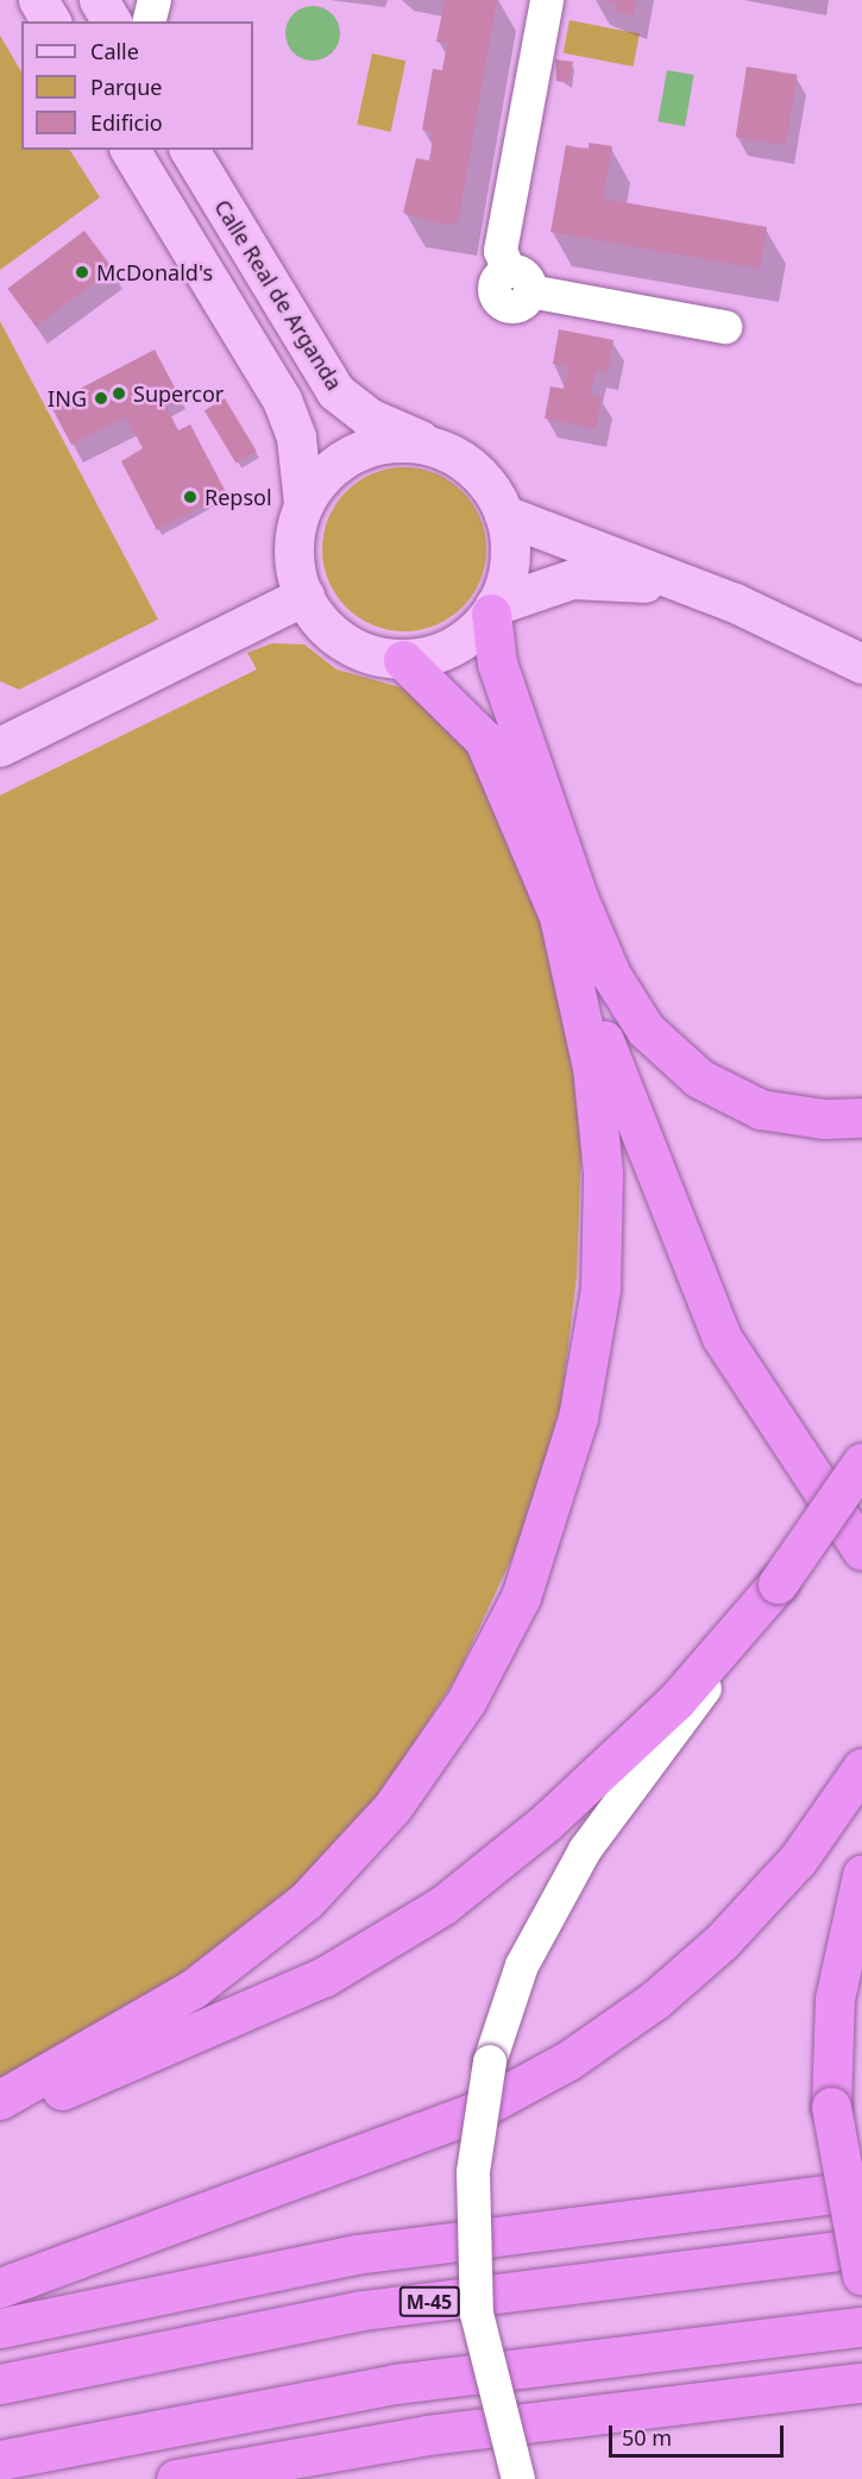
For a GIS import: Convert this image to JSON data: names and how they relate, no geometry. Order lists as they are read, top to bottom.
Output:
{
  "streets": {
    "highway": ["M-45"],
    "main road": ["Calle Real de Arganda"]
  },
  "places": [
    "McDonald's",
    "Supercor",
    "ING",
    "Repsol"
  ],
  "legend": ["Calle", "Parque", "Edificio"],
  "scale_bar": "50 m"
}
